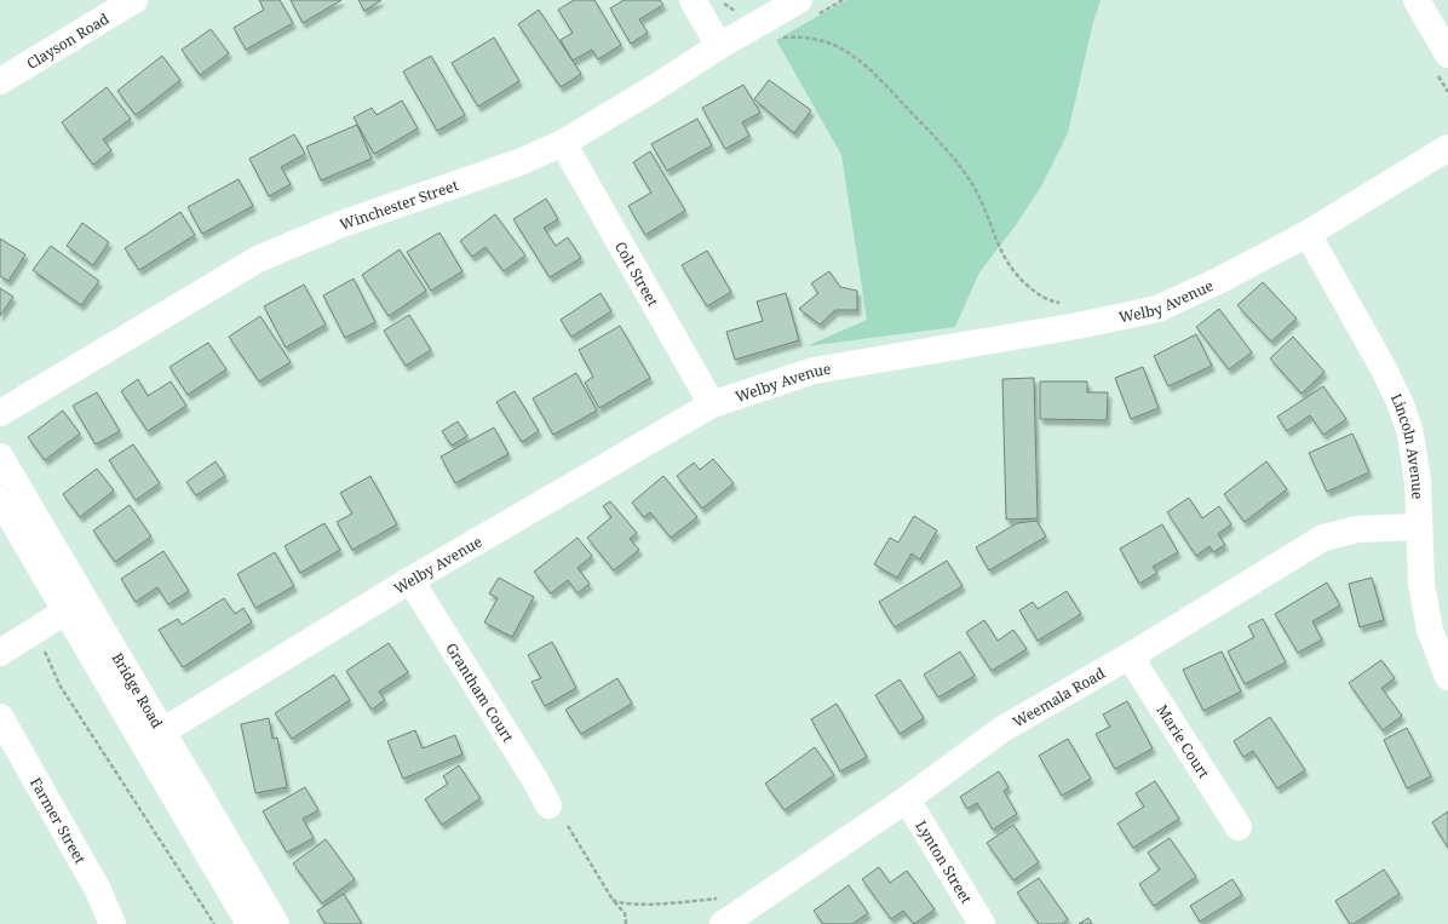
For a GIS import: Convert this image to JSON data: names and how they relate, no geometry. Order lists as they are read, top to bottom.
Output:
{
  "streets": {
    "street": [
      "Clayson Road",
      "Winchester Street",
      "Colt Street",
      "Welby Avenue",
      "Lincoln Avenue",
      "Bridge Road",
      "Grantham Court",
      "Weemala Road",
      "Marie Court",
      "Farmer Street",
      "Lynton Street"
    ]
  },
  "crossings": [
    ["Winchester Street", "Colt Street"],
    ["Colt Street", "Welby Avenue"],
    ["Welby Avenue", "Lincoln Avenue"],
    ["Welby Avenue", "Bridge Road"],
    ["Welby Avenue", "Grantham Court"],
    ["Lincoln Avenue", "Weemala Road"],
    ["Weemala Road", "Marie Court"],
    ["Weemala Road", "Lynton Street"]
  ]
}
